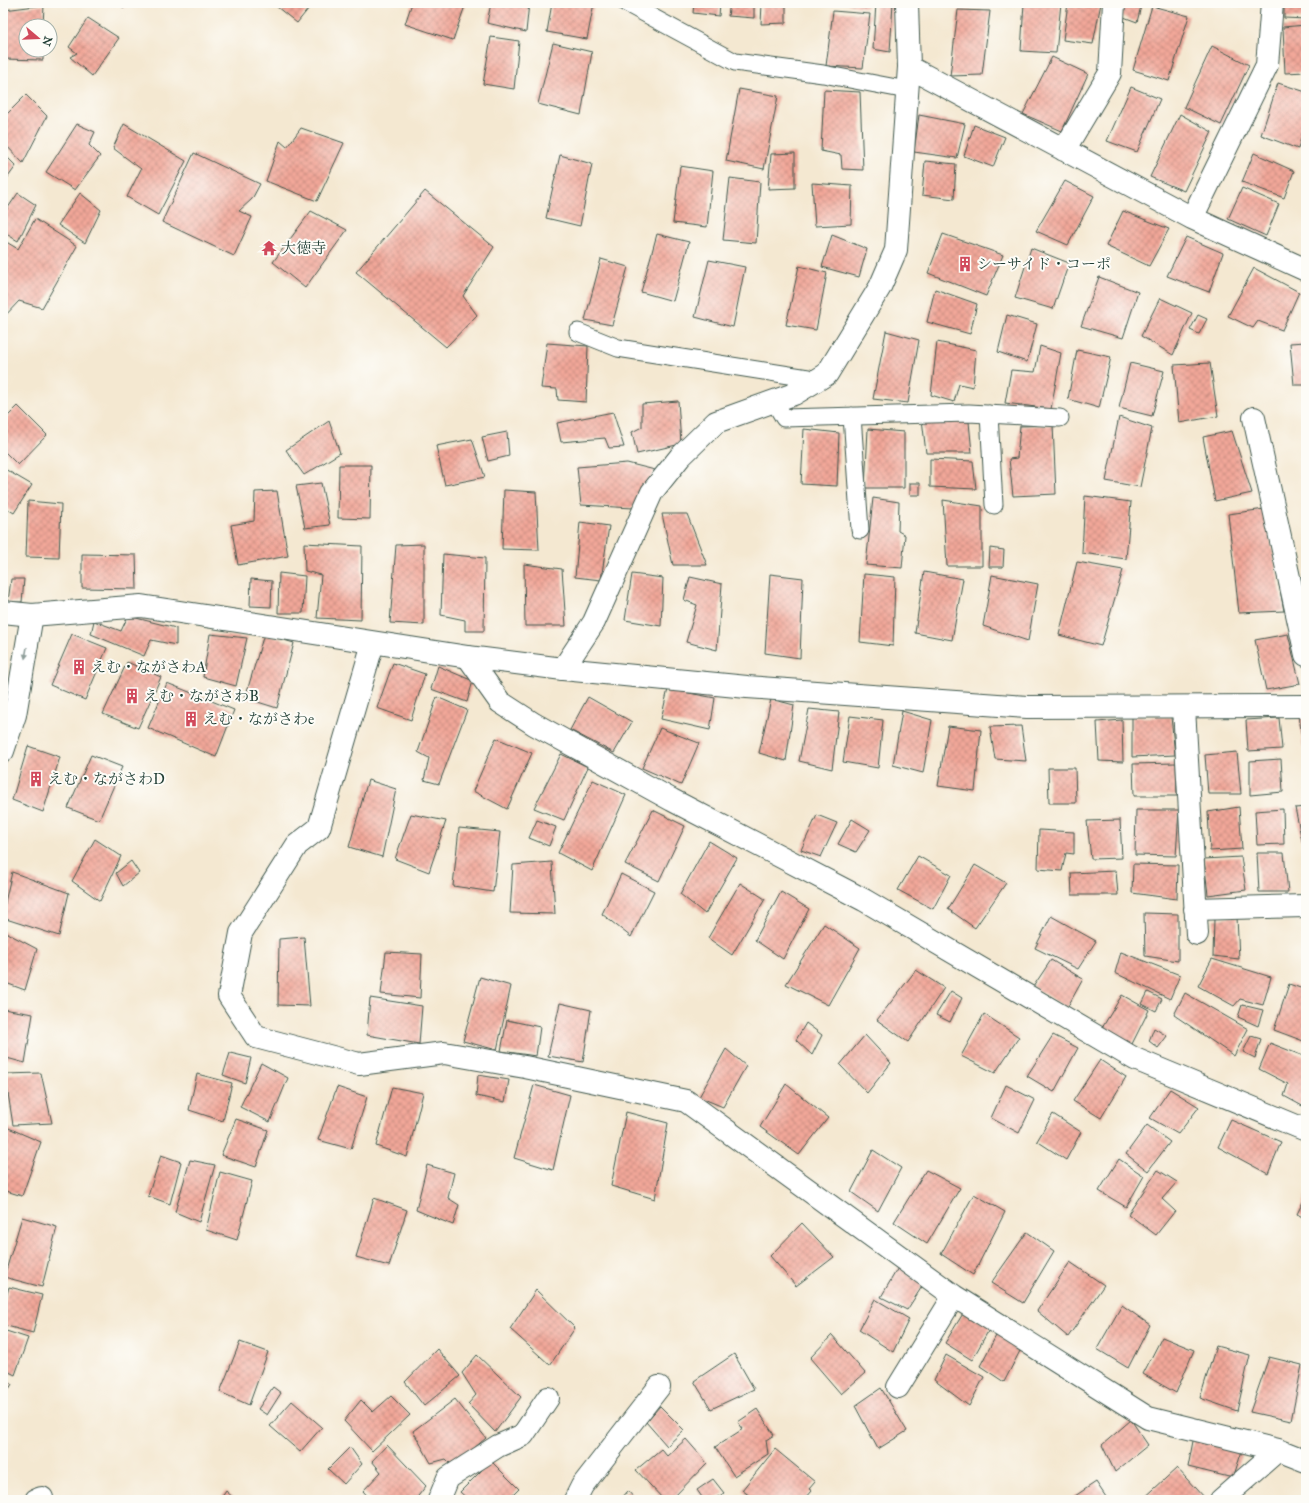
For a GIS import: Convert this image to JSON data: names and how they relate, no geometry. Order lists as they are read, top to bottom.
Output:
{
  "places": {
    "temple": ["大徳寺"],
    "building": [
      "シーサイド・コーポ",
      "えむ・ながさわA",
      "えむ・ながさわB",
      "えむ・ながさわe",
      "えむ・ながさわD"
    ]
  },
  "north": "right"
}
